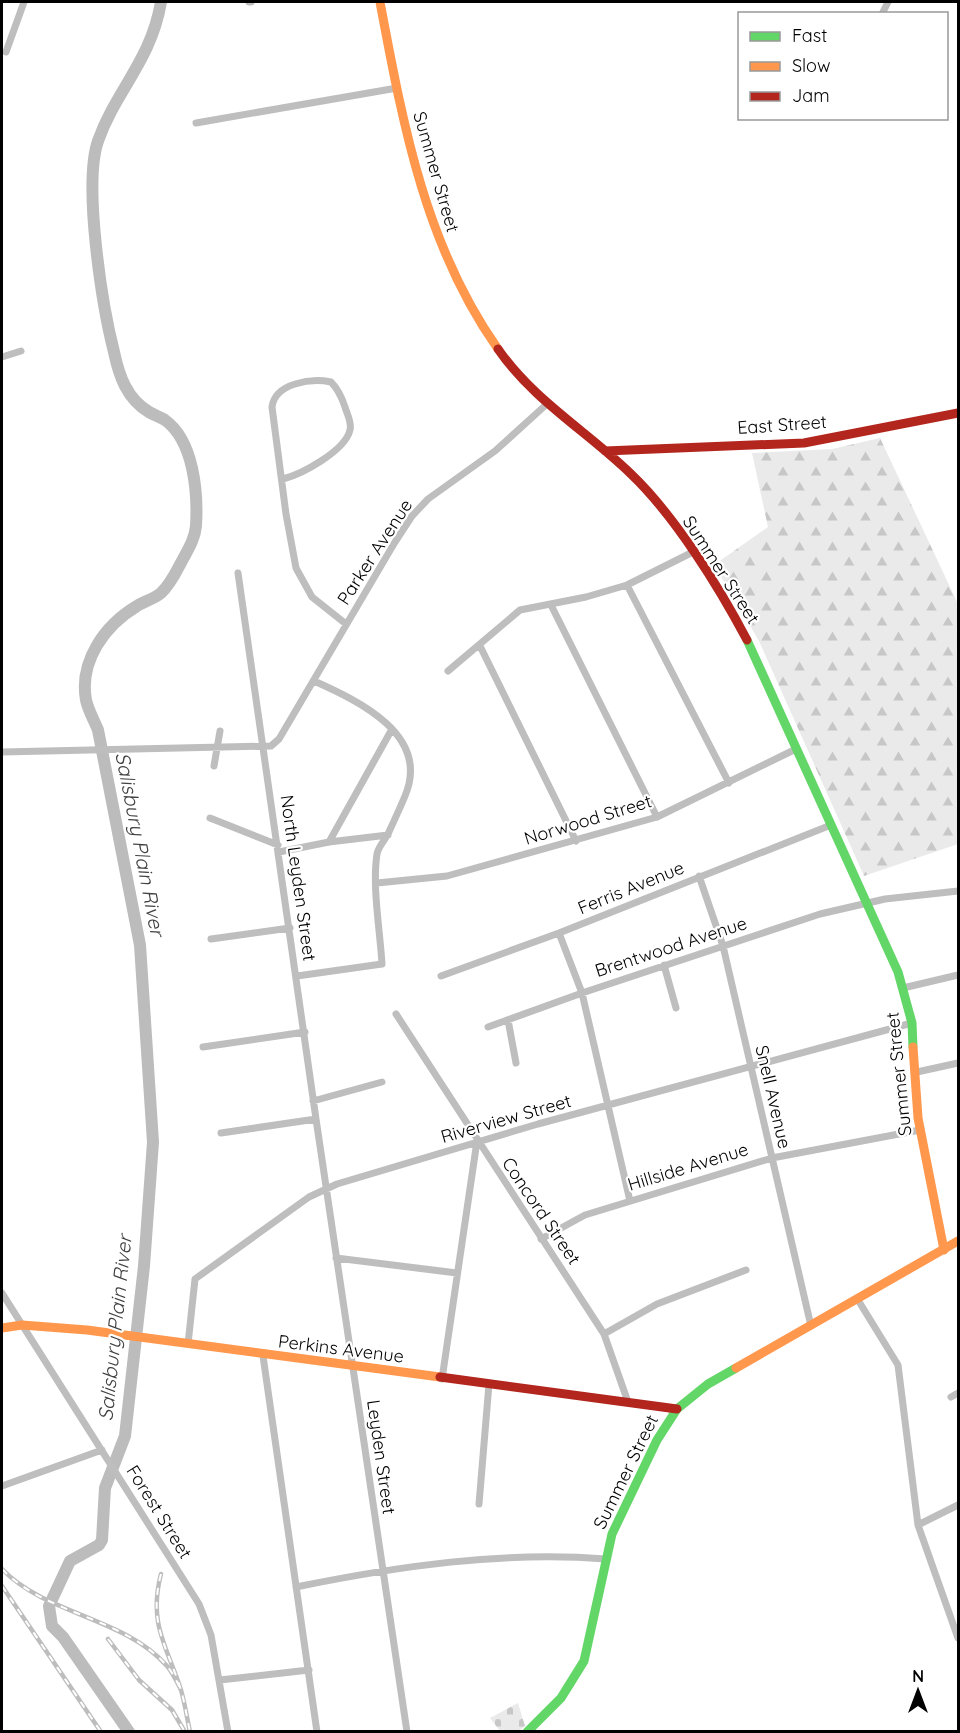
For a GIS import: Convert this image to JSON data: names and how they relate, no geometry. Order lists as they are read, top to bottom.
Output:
{
  "streets": {
    "street": [
      "Summer Street",
      "East Street",
      "Parker Avenue",
      "Norwood Street",
      "North Leyden Street",
      "Ferris Avenue",
      "Brentwood Avenue",
      "Snell Avenue",
      "Riverview Street",
      "Hillside Avenue",
      "Concord Street",
      "Perkins Avenue",
      "Leyden Street",
      "Forest Street"
    ]
  },
  "crossings": [
    ["Summer Street", "East Street"],
    ["Summer Street", "Parker Avenue"],
    ["Summer Street", "Norwood Street"],
    ["Summer Street", "Ferris Avenue"],
    ["Summer Street", "Brentwood Avenue"],
    ["Summer Street", "Snell Avenue"],
    ["Summer Street", "Riverview Street"],
    ["Summer Street", "Hillside Avenue"],
    ["Summer Street", "Perkins Avenue"],
    ["Parker Avenue", "North Leyden Street"],
    ["North Leyden Street", "Riverview Street"],
    ["North Leyden Street", "Leyden Street"],
    ["Ferris Avenue", "Snell Avenue"],
    ["Brentwood Avenue", "Snell Avenue"],
    ["Snell Avenue", "Riverview Street"],
    ["Snell Avenue", "Hillside Avenue"],
    ["Riverview Street", "Concord Street"],
    ["Riverview Street", "Perkins Avenue"],
    ["Riverview Street", "Leyden Street"],
    ["Hillside Avenue", "Concord Street"],
    ["Concord Street", "Perkins Avenue"],
    ["Perkins Avenue", "Leyden Street"],
    ["Perkins Avenue", "Forest Street"]
  ],
  "water": ["Salisbury Plain River"],
  "legend": ["Fast", "Slow", "Jam"],
  "north": "top"
}
